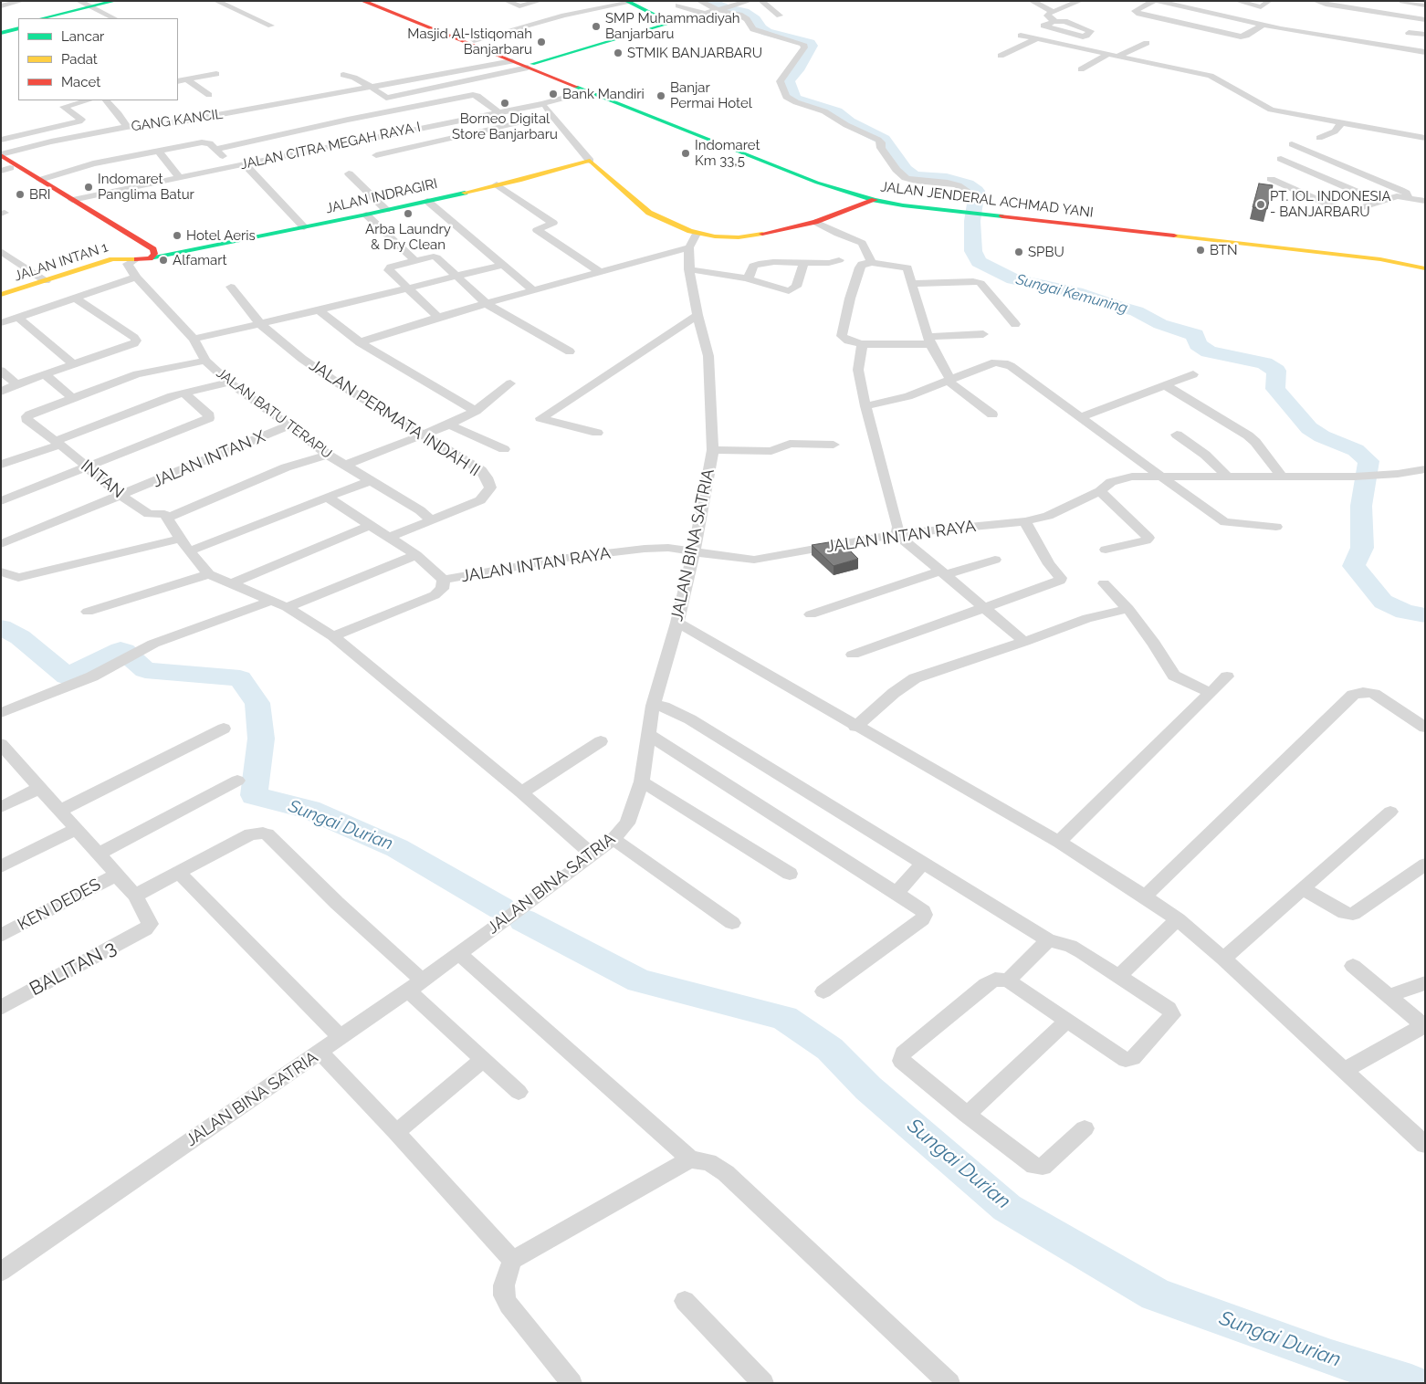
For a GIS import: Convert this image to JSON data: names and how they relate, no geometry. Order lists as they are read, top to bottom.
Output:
{
  "streets": {
    "main road": ["JALAN INDRAGIRI", "JALAN JENDERAL ACHMAD YANI", "JALAN INTAN 1"],
    "street": [
      "GANG KANCIL",
      "JALAN CITRA MEGAH RAYA I",
      "JALAN BATU TERAPU",
      "JALAN PERMATA INDAH II",
      "JALAN INTAN X",
      "INTAN",
      "JALAN INTAN RAYA",
      "JALAN BINA SATRIA",
      "KEN DEDES",
      "BALITAN 3"
    ]
  },
  "crossings": [
    ["JALAN CITRA MEGAH RAYA I", "JALAN JENDERAL ACHMAD YANI"],
    ["JALAN INDRAGIRI", "JALAN INTAN 1"],
    ["JALAN BATU TERAPU", "JALAN PERMATA INDAH II"],
    ["JALAN BATU TERAPU", "JALAN INTAN X"],
    ["JALAN BATU TERAPU", "INTAN"],
    ["JALAN INTAN X", "INTAN"],
    ["JALAN INTAN RAYA", "JALAN BINA SATRIA"]
  ],
  "water": ["Sungai Kemuning", "Sungai Durian"],
  "places": [
    "SMP Muhammadiyah Banjarbaru",
    "Masjid Al-Istiqomah Banjarbaru",
    "STMIK BANJARBARU",
    "Bank Mandiri",
    "Banjar Permai Hotel",
    "Borneo Digital Store Banjarbaru",
    "Indomaret Km 33,5",
    "Indomaret Panglima Batur",
    "BRI",
    "PT. IOL INDONESIA - BANJARBARU",
    "Arba Laundry & Dry Clean",
    "Hotel Aeris",
    "BTN",
    "SPBU",
    "Alfamart"
  ],
  "legend": ["Lancar", "Padat", "Macet"]
}
